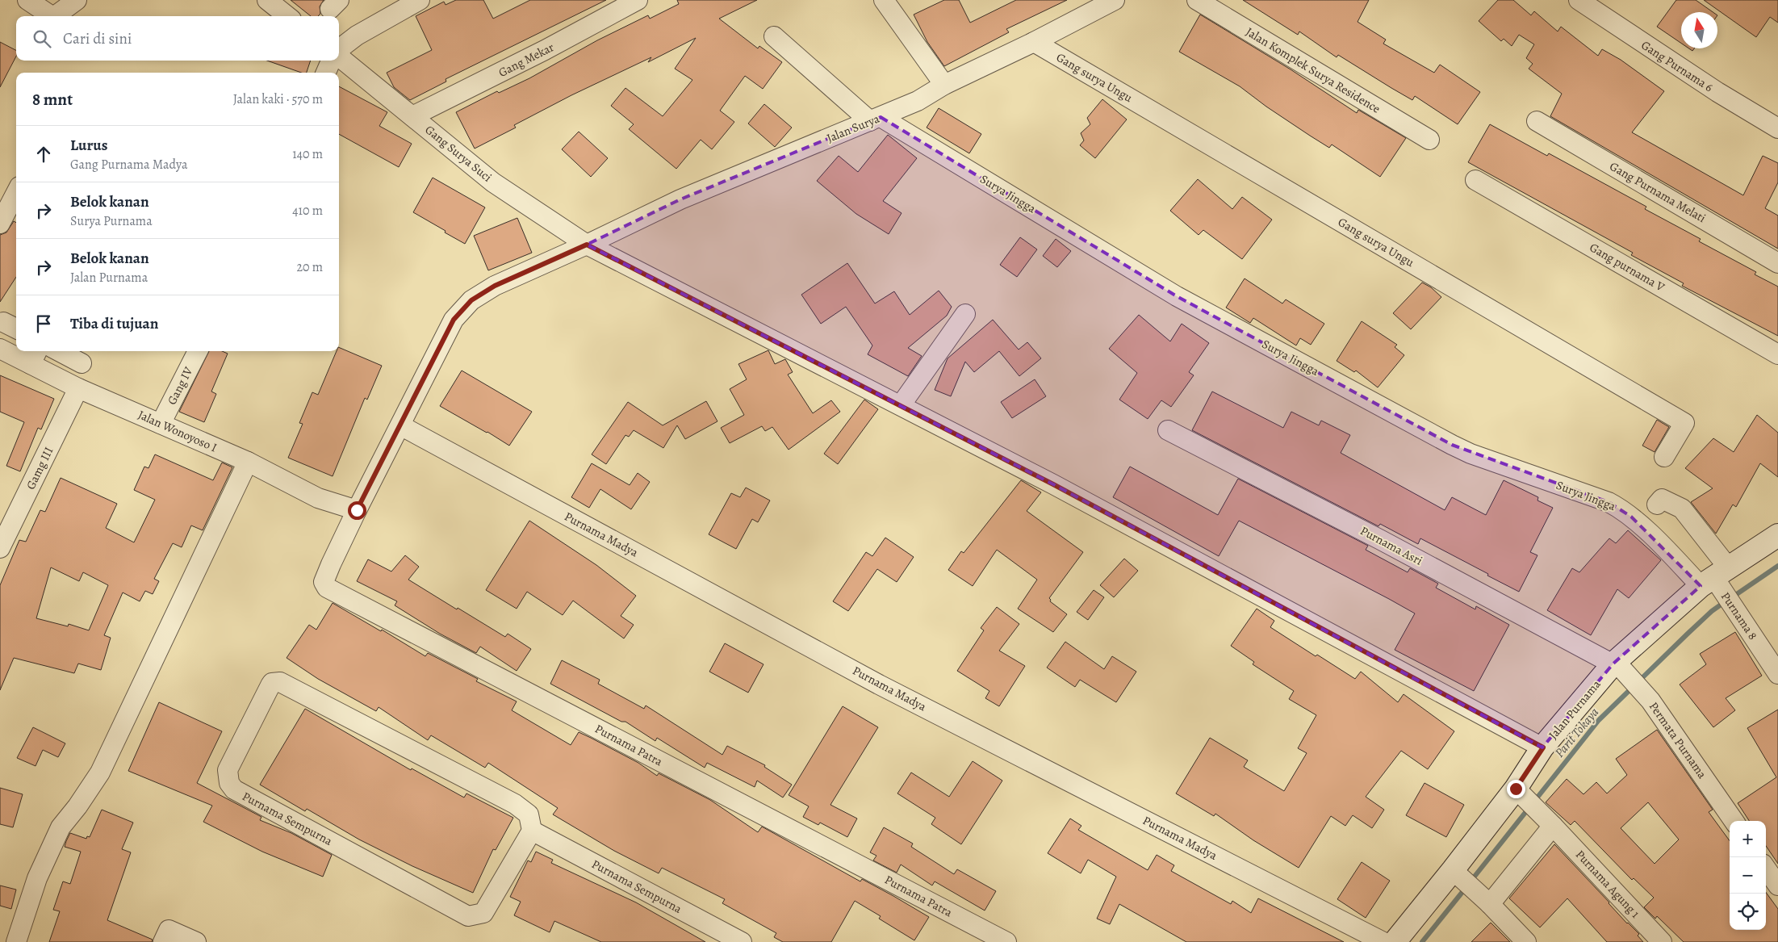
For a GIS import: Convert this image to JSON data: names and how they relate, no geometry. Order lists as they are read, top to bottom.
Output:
{
  "streets": {
    "street": [
      "Gang Mekar",
      "Gang Purnama 6",
      "Jalan Komplek Surya Residence",
      "Gang surya Ungu",
      "Jalan Surya",
      "Gang Surya Suci",
      "Gang Purnama Melati",
      "Surya Jingga",
      "Gang purnama V",
      "Gang IV",
      "Jalan Wonoyoso I",
      "Gamg III",
      "Purnama Madya",
      "Purnama Asri",
      "Purnama 8",
      "Jalan Purnama",
      "Permata Purnama",
      "Purnama Patra",
      "Purnama Sempurna",
      "Purnama Agung 1"
    ]
  },
  "crossings": [
    ["Gang Mekar", "Gang Surya Suci"],
    ["Gang surya Ungu", "Jalan Surya"],
    ["Jalan Surya", "Gang Surya Suci"],
    ["Jalan Surya", "Surya Jingga"],
    ["Jalan Surya", "Jalan Wonoyoso I"],
    ["Jalan Surya", "Purnama Madya"],
    ["Jalan Surya", "Purnama Patra"],
    ["Gang Surya Suci", "Jalan Purnama"],
    ["Surya Jingga", "Purnama 8"],
    ["Surya Jingga", "Jalan Purnama"],
    ["Gang IV", "Jalan Wonoyoso I"],
    ["Jalan Wonoyoso I", "Gamg III"],
    ["Jalan Wonoyoso I", "Purnama Patra"],
    ["Purnama Asri", "Jalan Purnama"],
    ["Purnama Asri", "Permata Purnama"],
    ["Purnama 8", "Jalan Purnama"],
    ["Jalan Purnama", "Permata Purnama"],
    ["Jalan Purnama", "Purnama Agung 1"]
  ],
  "water": ["Parit Tokaya"],
  "north": "top",
  "page": {
    "search": "Cari di sini",
    "heading": ["8 mnt", "Jalan kaki · 570 m"],
    "list": [
      ["Lurus", "Gang Purnama Madya", "140 m"],
      ["Belok kanan", "Surya Purnama", "410 m"],
      ["Belok kanan", "Jalan Purnama", "20 m"],
      "Tiba di tujuan"
    ],
    "map_buttons": ["+", "−"]
  }
}
